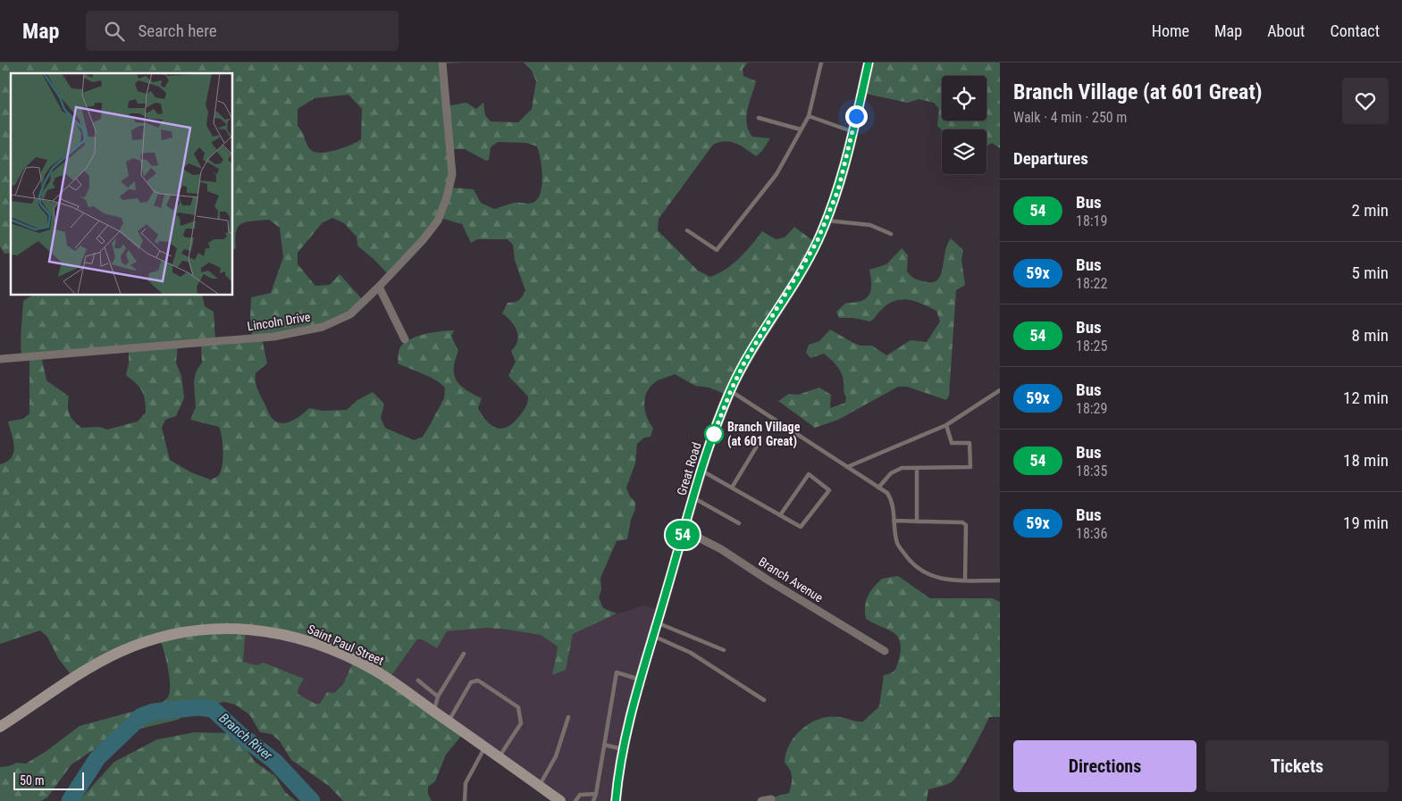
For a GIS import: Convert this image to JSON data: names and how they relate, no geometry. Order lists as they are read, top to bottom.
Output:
{
  "streets": {
    "main road": ["Great Road", "Saint Paul Street"],
    "street": ["Lincoln Drive", "Branch Avenue"]
  },
  "crossings": [
    ["Great Road", "Branch Avenue"]
  ],
  "water": ["Branch River"],
  "places": ["Branch Village (at 601 Great)"],
  "lines": ["bus line 54"],
  "scale_bar": "50 m",
  "page": {
    "header": "Map",
    "search": "Search here",
    "nav": [
      "Home",
      "Map",
      "About",
      "Contact"
    ],
    "on_map": "54",
    "heading": [
      ["Branch Village (at 601 Great)", "Walk · 4 min · 250 m"],
      "Departures"
    ],
    "list": [
      {
        "mark": "54",
        "name": "Bus",
        "note": "18:19",
        "value": "2 min"
      },
      {
        "mark": "59x",
        "name": "Bus",
        "note": "18:22",
        "value": "5 min"
      },
      {
        "mark": "54",
        "name": "Bus",
        "note": "18:25",
        "value": "8 min"
      },
      {
        "mark": "59x",
        "name": "Bus",
        "note": "18:29",
        "value": "12 min"
      },
      {
        "mark": "54",
        "name": "Bus",
        "note": "18:35",
        "value": "18 min"
      },
      {
        "mark": "59x",
        "name": "Bus",
        "note": "18:36",
        "value": "19 min"
      }
    ],
    "buttons": ["Directions", "Tickets"],
    "scale": "50 m"
  }
}
